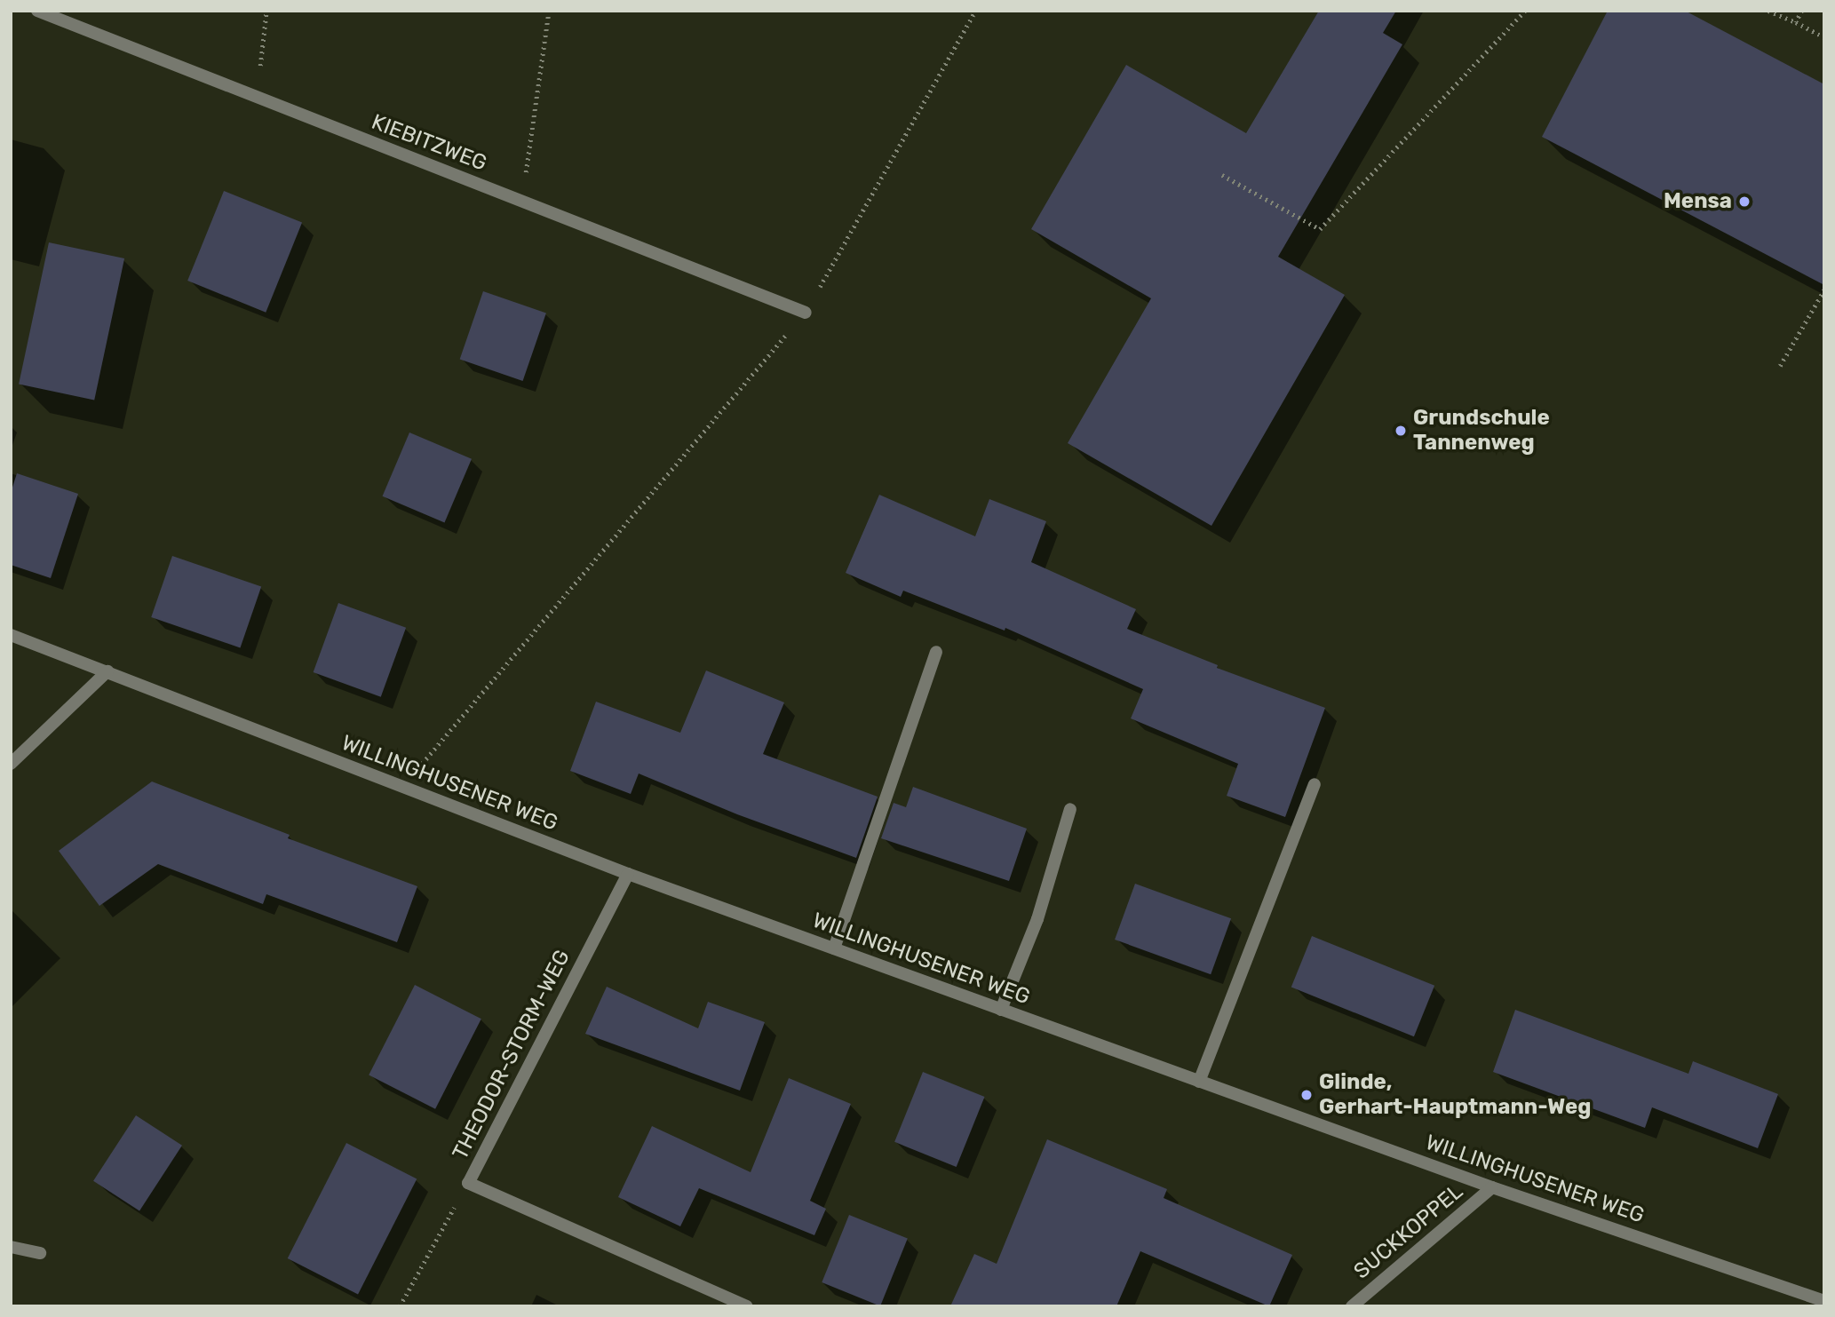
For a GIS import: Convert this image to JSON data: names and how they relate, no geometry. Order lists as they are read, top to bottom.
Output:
{
  "streets": {
    "street": [
      "KIEBITZWEG",
      "WILLINGHUSENER WEG",
      "THEODOR-STORM-WEG",
      "SUCKKOPPEL"
    ]
  },
  "crossings": [
    ["WILLINGHUSENER WEG", "THEODOR-STORM-WEG"],
    ["WILLINGHUSENER WEG", "SUCKKOPPEL"]
  ],
  "places": ["Mensa", "Grundschule Tannenweg", "Glinde, Gerhart-Hauptmann-Weg"]
}
